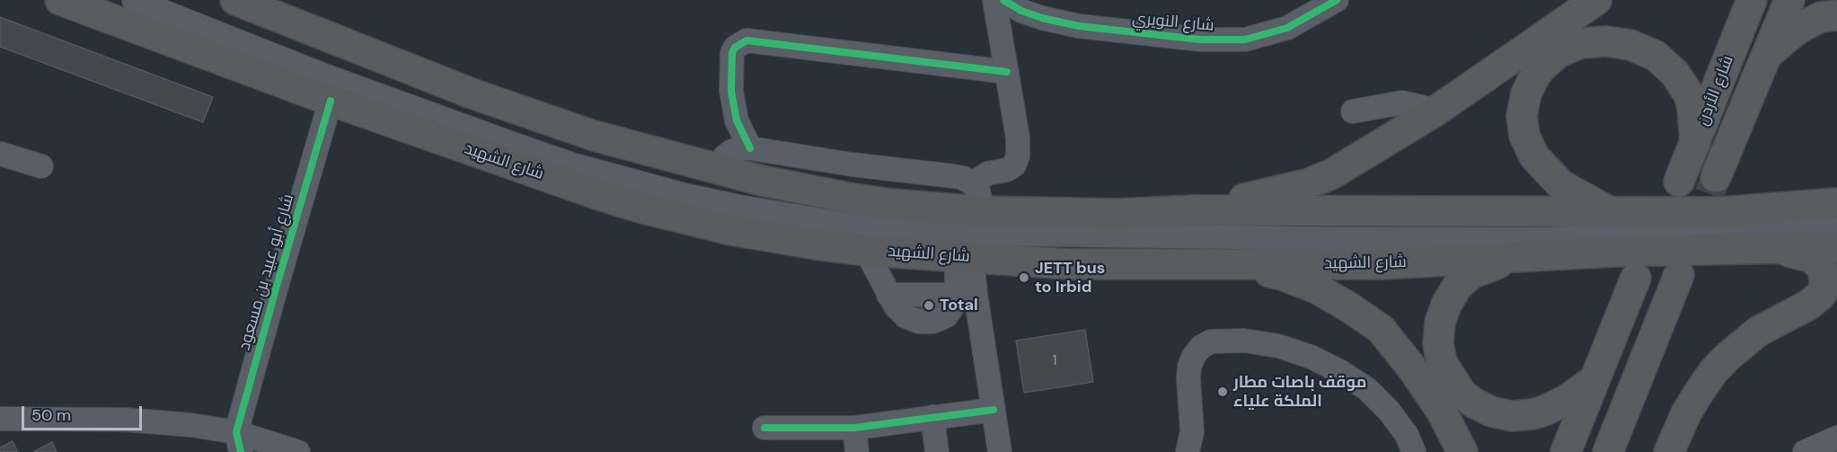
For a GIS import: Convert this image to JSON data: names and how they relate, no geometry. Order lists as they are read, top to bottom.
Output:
{
  "streets": {
    "highway": ["شارع الأردن", "شارع الشهيد"],
    "street": ["شارع النويري", "شارع أبو عبيد بن مسعود"]
  },
  "crossings": [
    ["شارع الشهيد", "شارع أبو عبيد بن مسعود"]
  ],
  "places": ["JETT bus to Irbid", "Total", "موقف باصات مطار الملكة علياء"],
  "house_numbers": ["1"],
  "scale_bar": "50 m"
}
